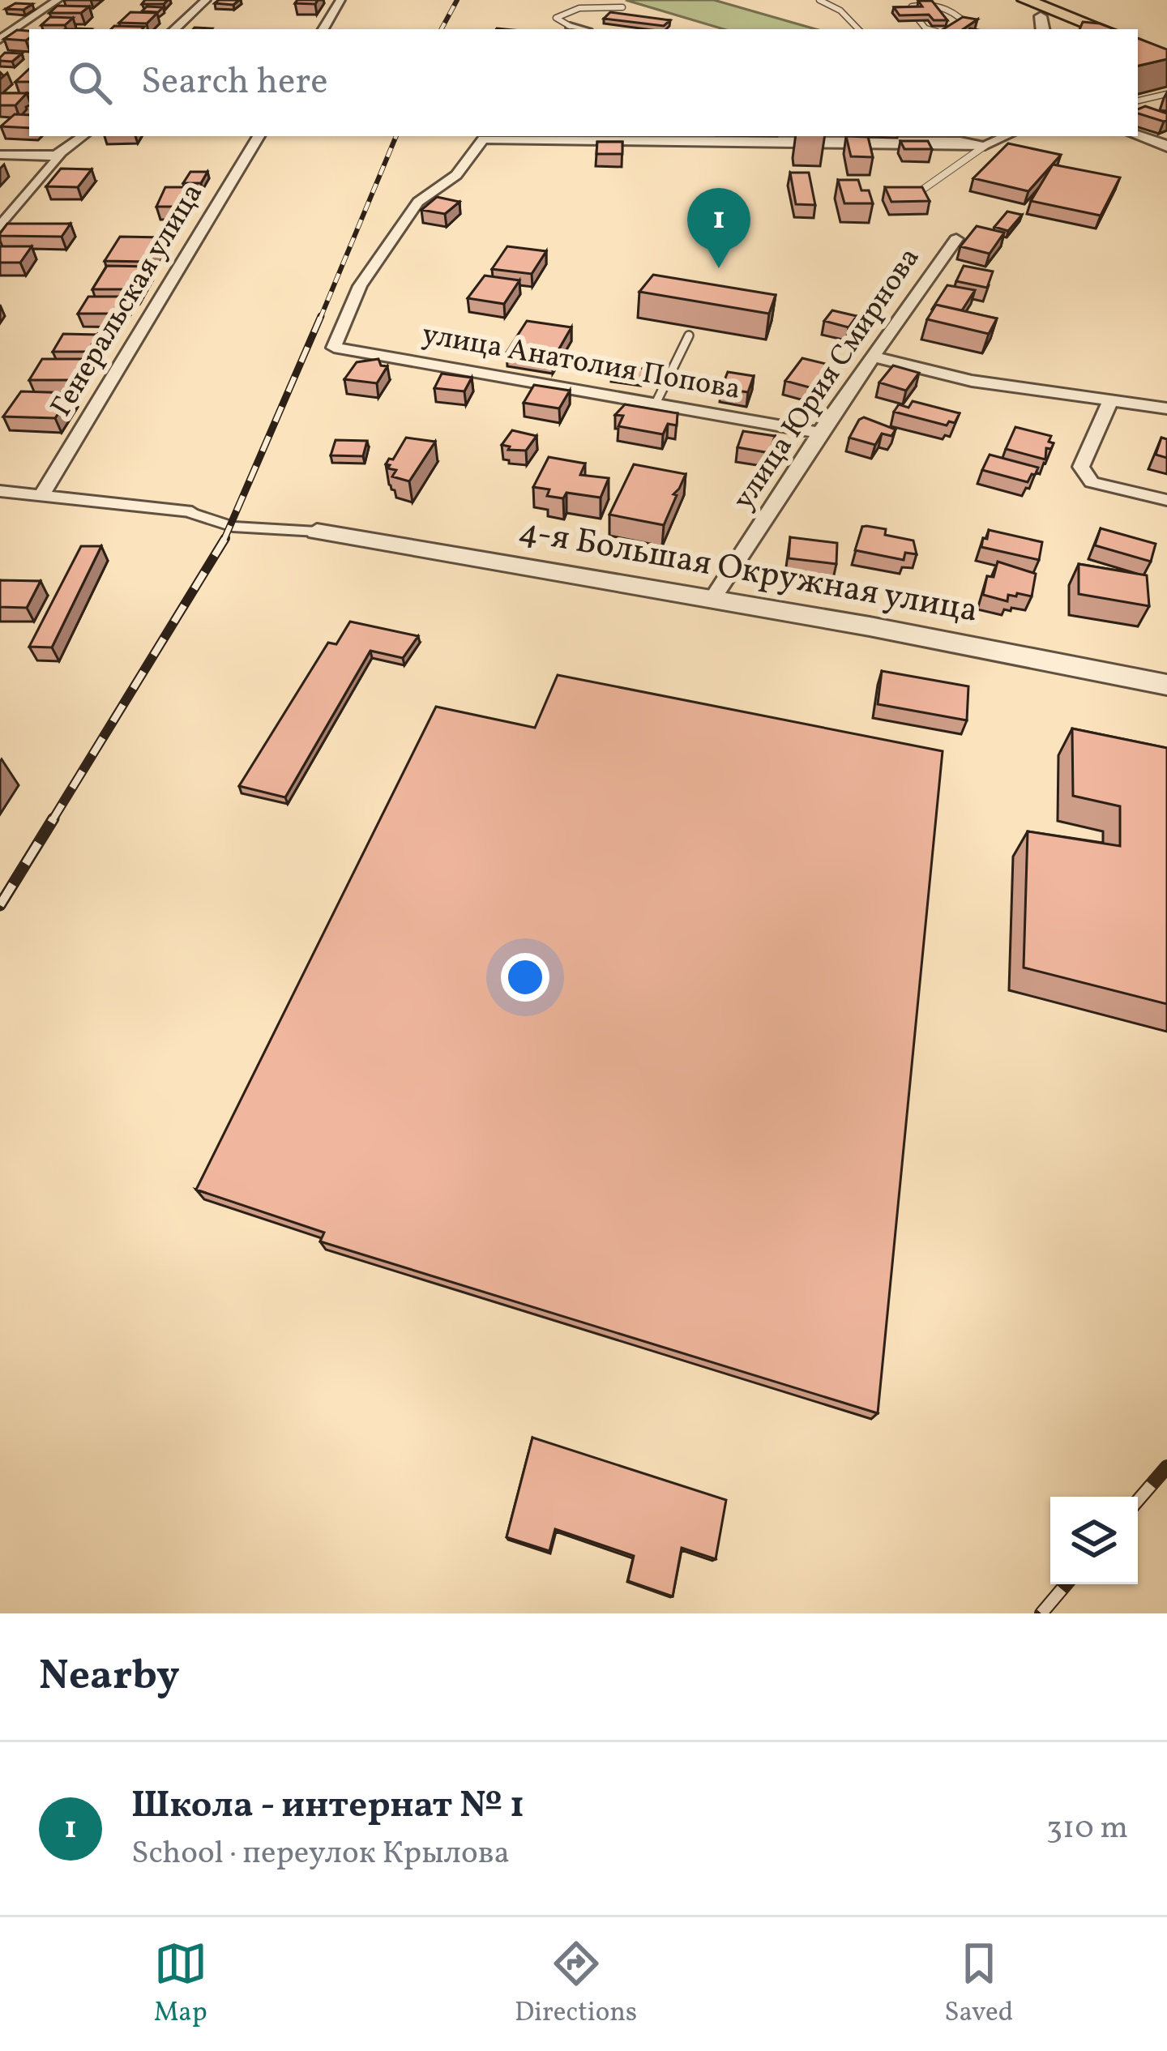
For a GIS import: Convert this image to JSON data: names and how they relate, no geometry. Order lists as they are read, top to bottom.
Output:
{
  "streets": {
    "street": [
      "Генеральская улица",
      "улица Анатолия Попова",
      "улица Юрия Смирнова",
      "4-я Большая Окружная улица"
    ]
  },
  "crossings": [
    ["улица Анатолия Попова", "улица Юрия Смирнова"],
    ["улица Юрия Смирнова", "4-я Большая Окружная улица"]
  ],
  "page": {
    "search": "Search here",
    "pins": "1",
    "heading": "Nearby",
    "list": [
      {
        "mark": "1",
        "name": "Школа - интернат № 1",
        "note": "School · переулок Крылова",
        "value": "310 m"
      }
    ],
    "nav": ["Map", "Directions", "Saved"]
  }
}
